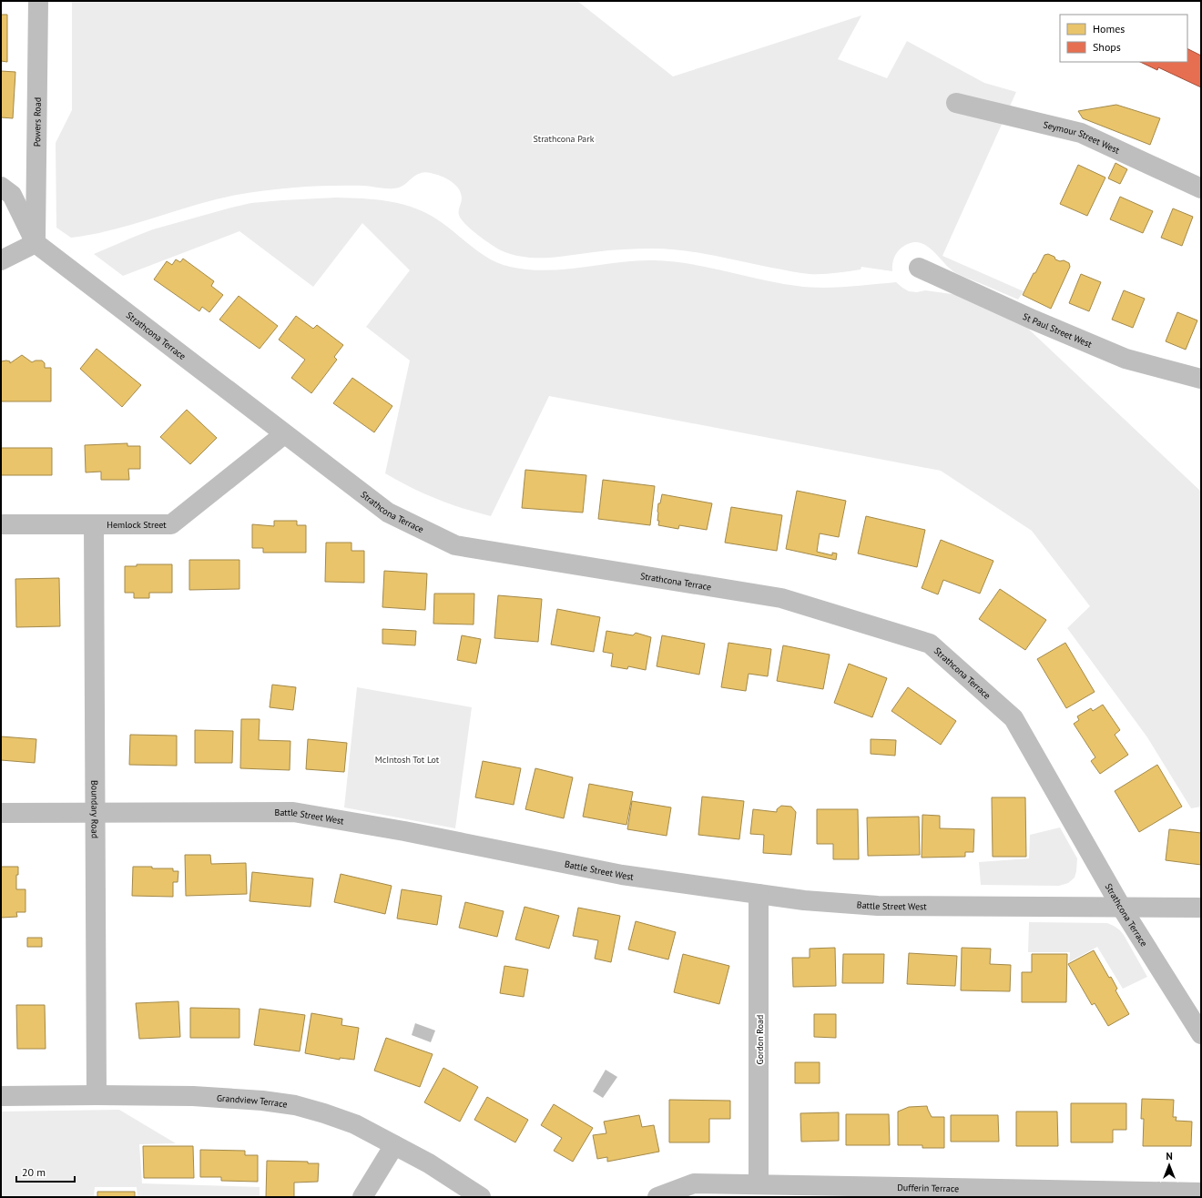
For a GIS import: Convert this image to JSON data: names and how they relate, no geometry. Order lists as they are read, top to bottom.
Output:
{
  "streets": {
    "street": [
      "Powers Road",
      "Seymour Street West",
      "St Paul Street West",
      "Strathcona Terrace",
      "Hemlock Street",
      "Boundary Road",
      "Battle Street West",
      "Gordon Road",
      "Grandview Terrace",
      "Dufferin Terrace"
    ]
  },
  "crossings": [
    ["Powers Road", "Strathcona Terrace"],
    ["Strathcona Terrace", "Hemlock Street"],
    ["Strathcona Terrace", "Battle Street West"],
    ["Hemlock Street", "Boundary Road"],
    ["Boundary Road", "Battle Street West"],
    ["Boundary Road", "Grandview Terrace"],
    ["Battle Street West", "Gordon Road"],
    ["Gordon Road", "Dufferin Terrace"]
  ],
  "parks": ["Strathcona Park", "McIntosh Tot Lot"],
  "legend": ["Homes", "Shops"],
  "scale_bar": "20 m",
  "north": "top"
}
